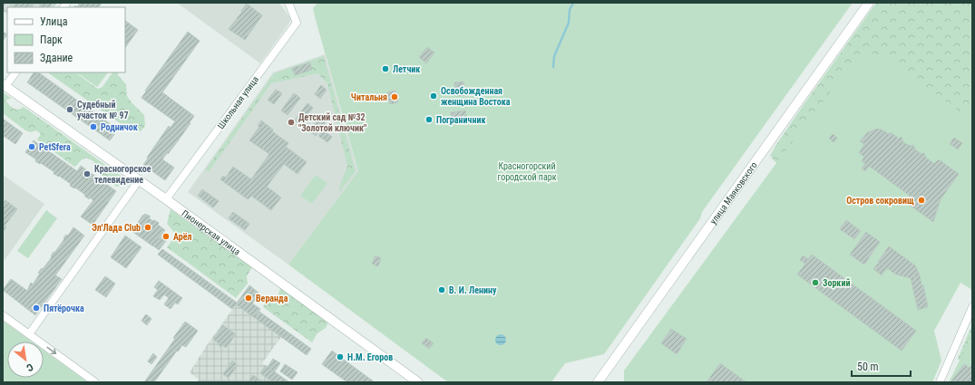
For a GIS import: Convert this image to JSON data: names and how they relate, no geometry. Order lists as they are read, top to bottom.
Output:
{
  "streets": {
    "street": ["Школьная улица", "улица Маяковского", "Пионерская улица"]
  },
  "crossings": [
    ["Школьная улица", "Пионерская улица"]
  ],
  "parks": ["Красногорский городской парк"],
  "places": [
    "Летчик",
    "Освобожденная женщина Востока",
    "Читальня",
    "Судебный участок № 97",
    "Пограничник",
    "Детский сад №32 \"Золотой ключик\"",
    "Родничок",
    "PetSfera",
    "Красногорское телевидение",
    "Остров сокровищ",
    "Эл'Лада Club",
    "Арёл",
    "Зоркий",
    "В. И. Ленину",
    "Веранда",
    "Пятёрочка",
    "Н.М. Егоров"
  ],
  "legend": ["Улица", "Парк", "Здание"],
  "scale_bar": "50 m",
  "north": "bottom right"
}
